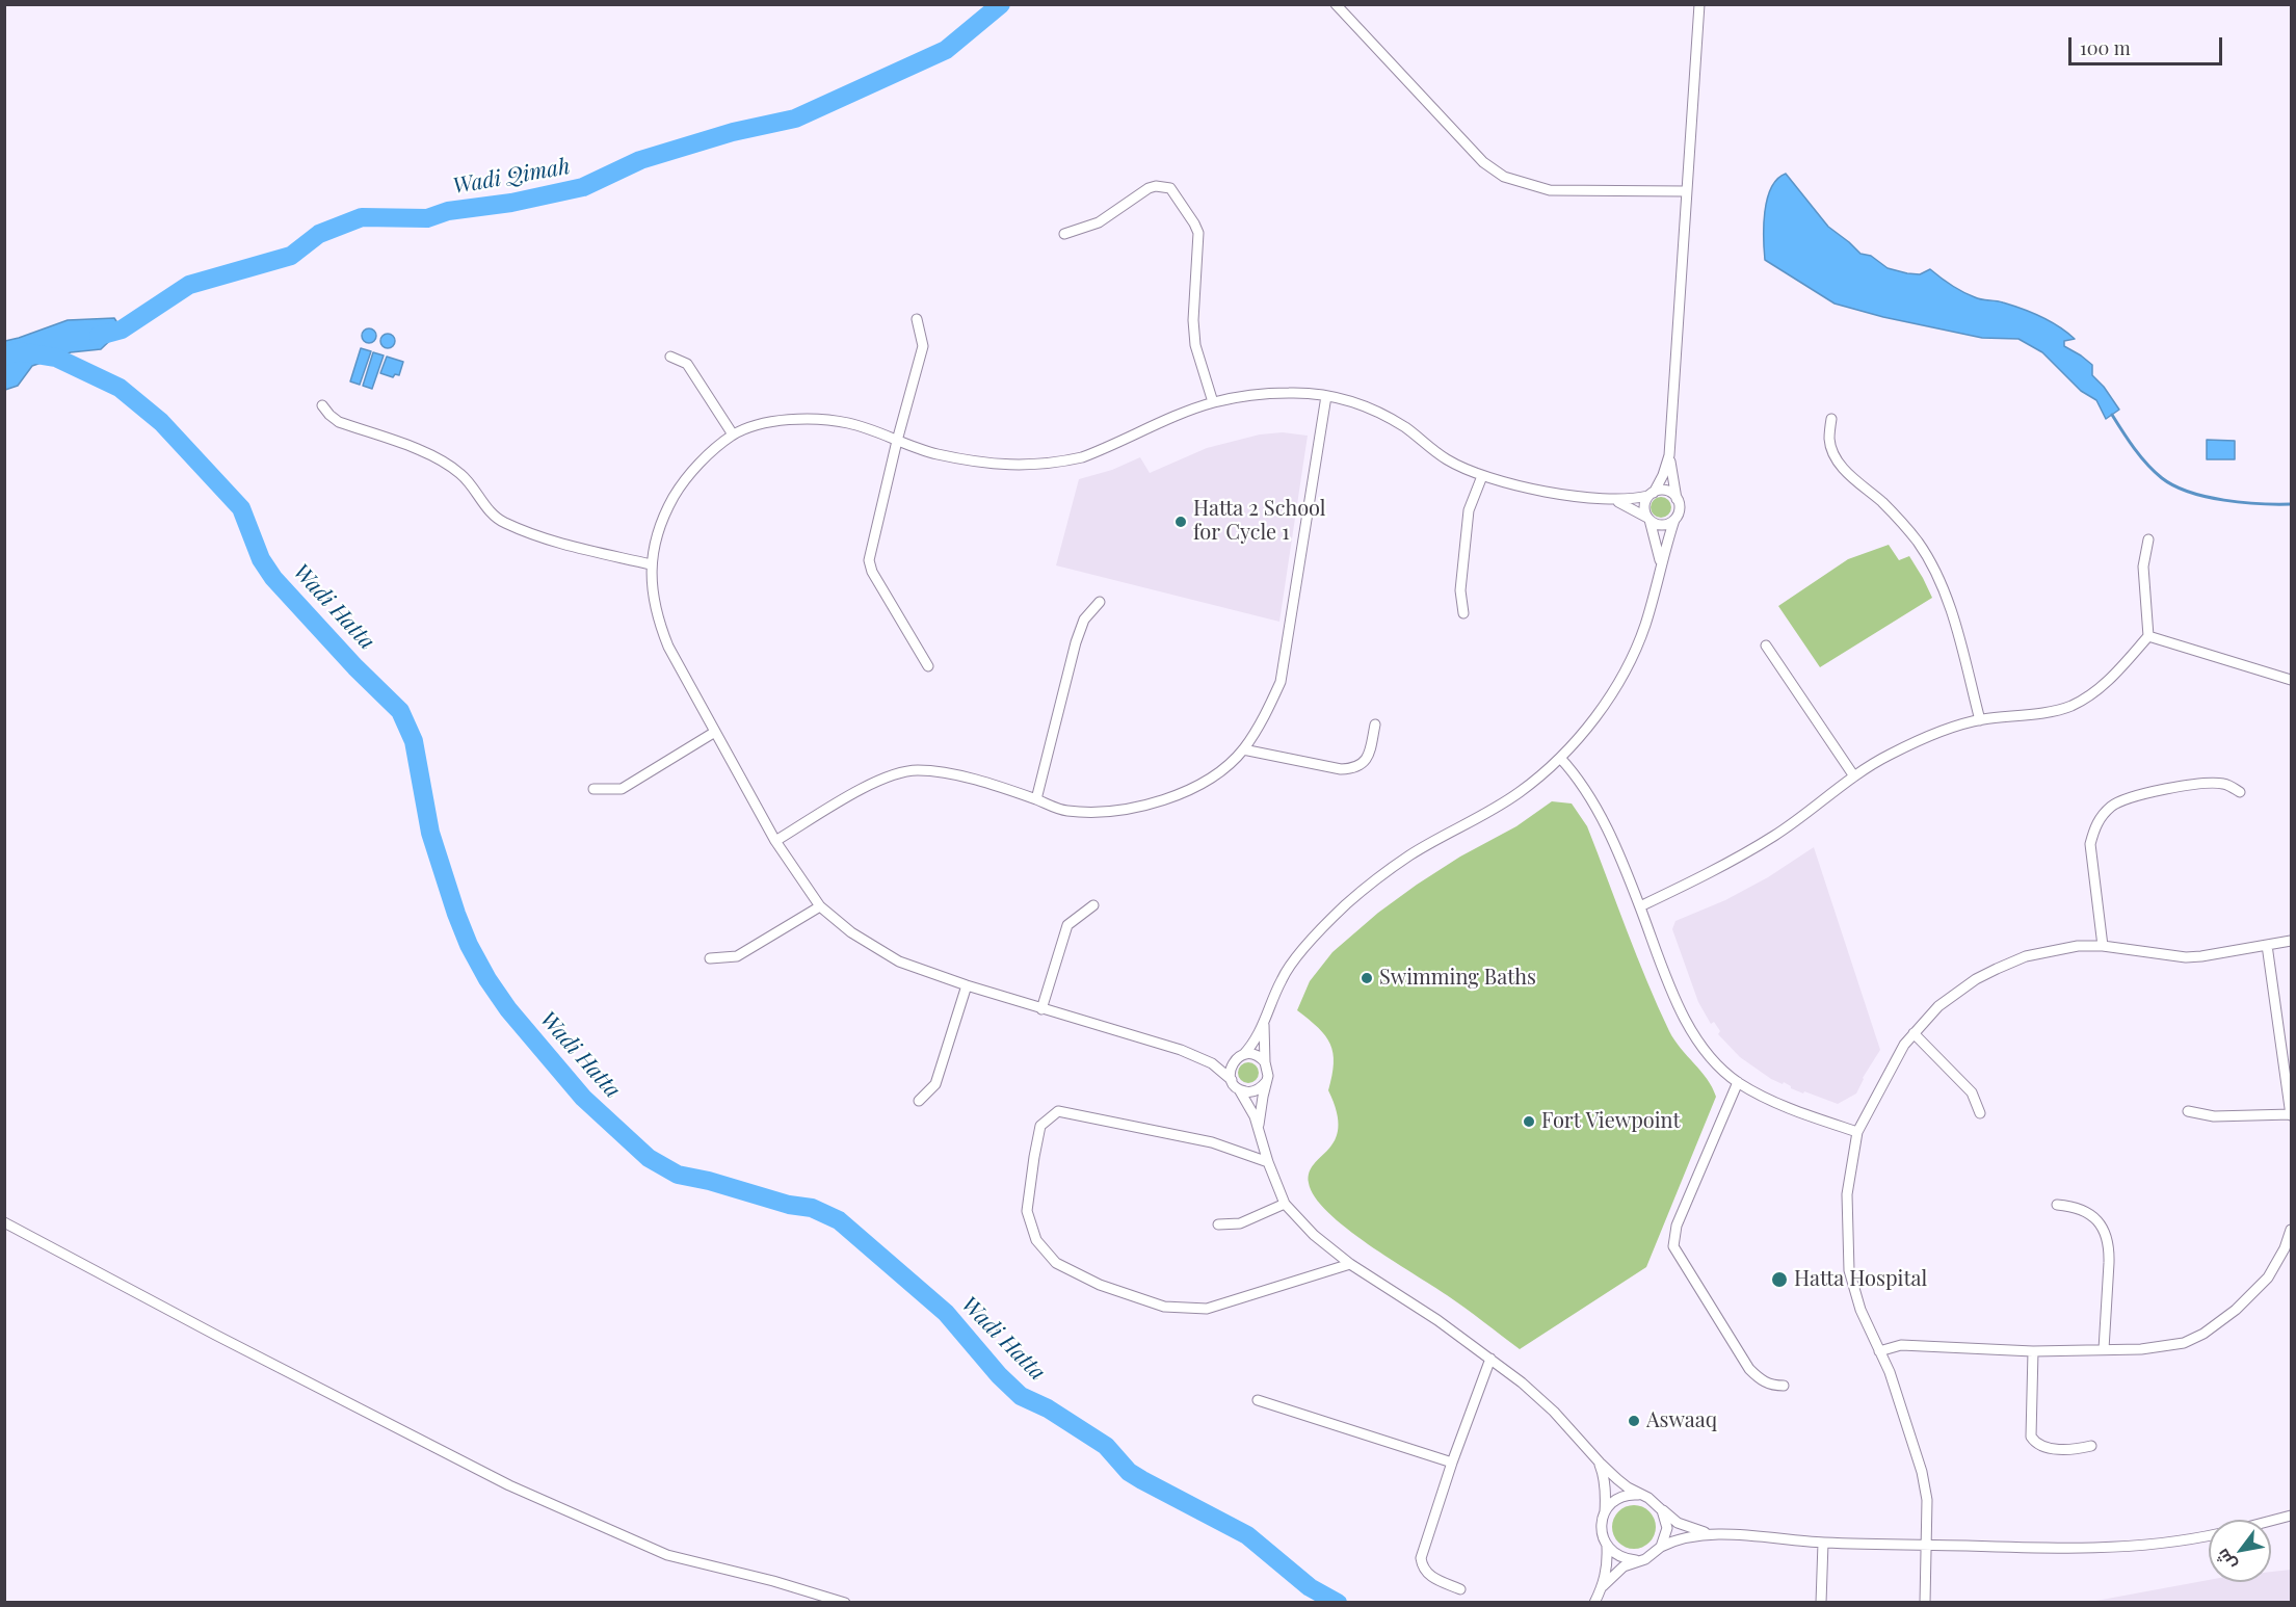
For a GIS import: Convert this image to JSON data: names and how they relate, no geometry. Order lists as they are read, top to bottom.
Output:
{
  "water": ["Wadi Qimah", "Wadi Hatta"],
  "places": [
    "Hatta 2 School for Cycle 1",
    "Swimming Baths",
    "Fort Viewpoint",
    "Hatta Hospital",
    "Aswaaq"
  ],
  "scale_bar": "100 m",
  "north": "bottom left"
}
